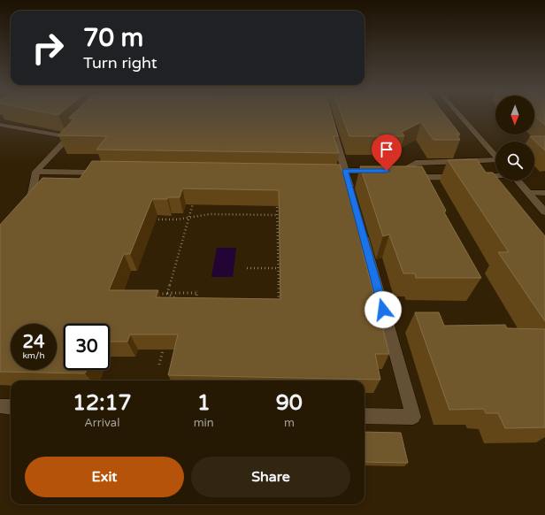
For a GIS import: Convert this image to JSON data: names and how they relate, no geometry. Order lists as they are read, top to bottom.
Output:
{
  "north": "bottom",
  "page": {
    "turn": ["70 m", "Turn right"],
    "speed": "24 km/h",
    "limit": "30",
    "eta": [
      "12:17",
      "Arrival",
      "1",
      "min",
      "90",
      "m"
    ],
    "buttons": ["Exit", "Share"]
  }
}
